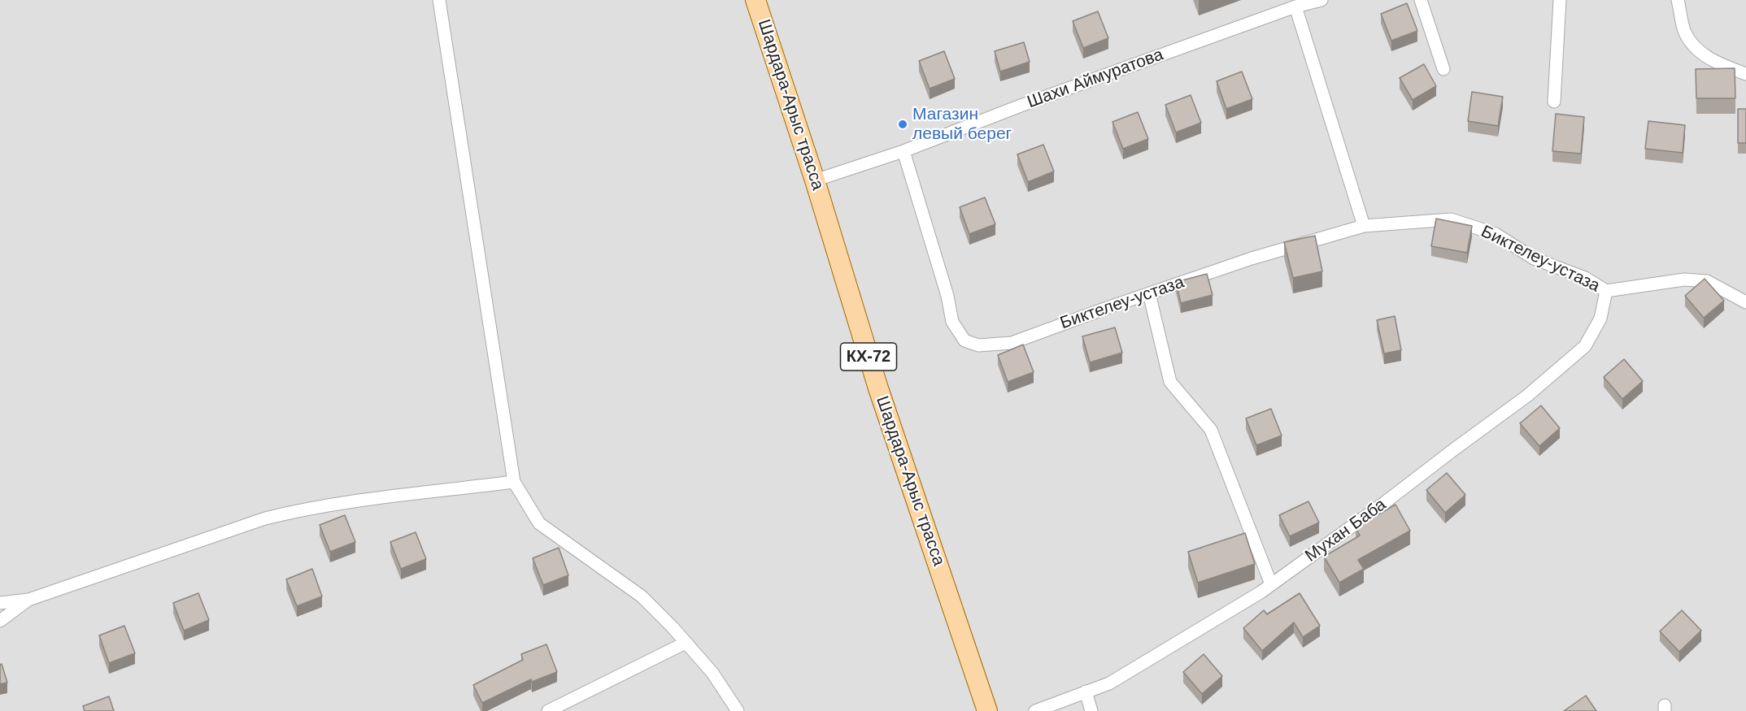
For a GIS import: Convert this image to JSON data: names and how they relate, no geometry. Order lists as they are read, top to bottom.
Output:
{
  "streets": {
    "main road": ["Шардара-Арыс трасса", "КХ-72"],
    "street": ["Шахи Аймуратова", "Биктелеу-устаза", "Мухан Баба"]
  },
  "crossings": [
    ["Шахи Аймуратова", "Шардара-Арыс трасса"],
    ["Шахи Аймуратова", "Биктелеу-устаза"],
    ["Биктелеу-устаза", "Мухан Баба"]
  ],
  "places": ["Магазин левый берег"]
}
